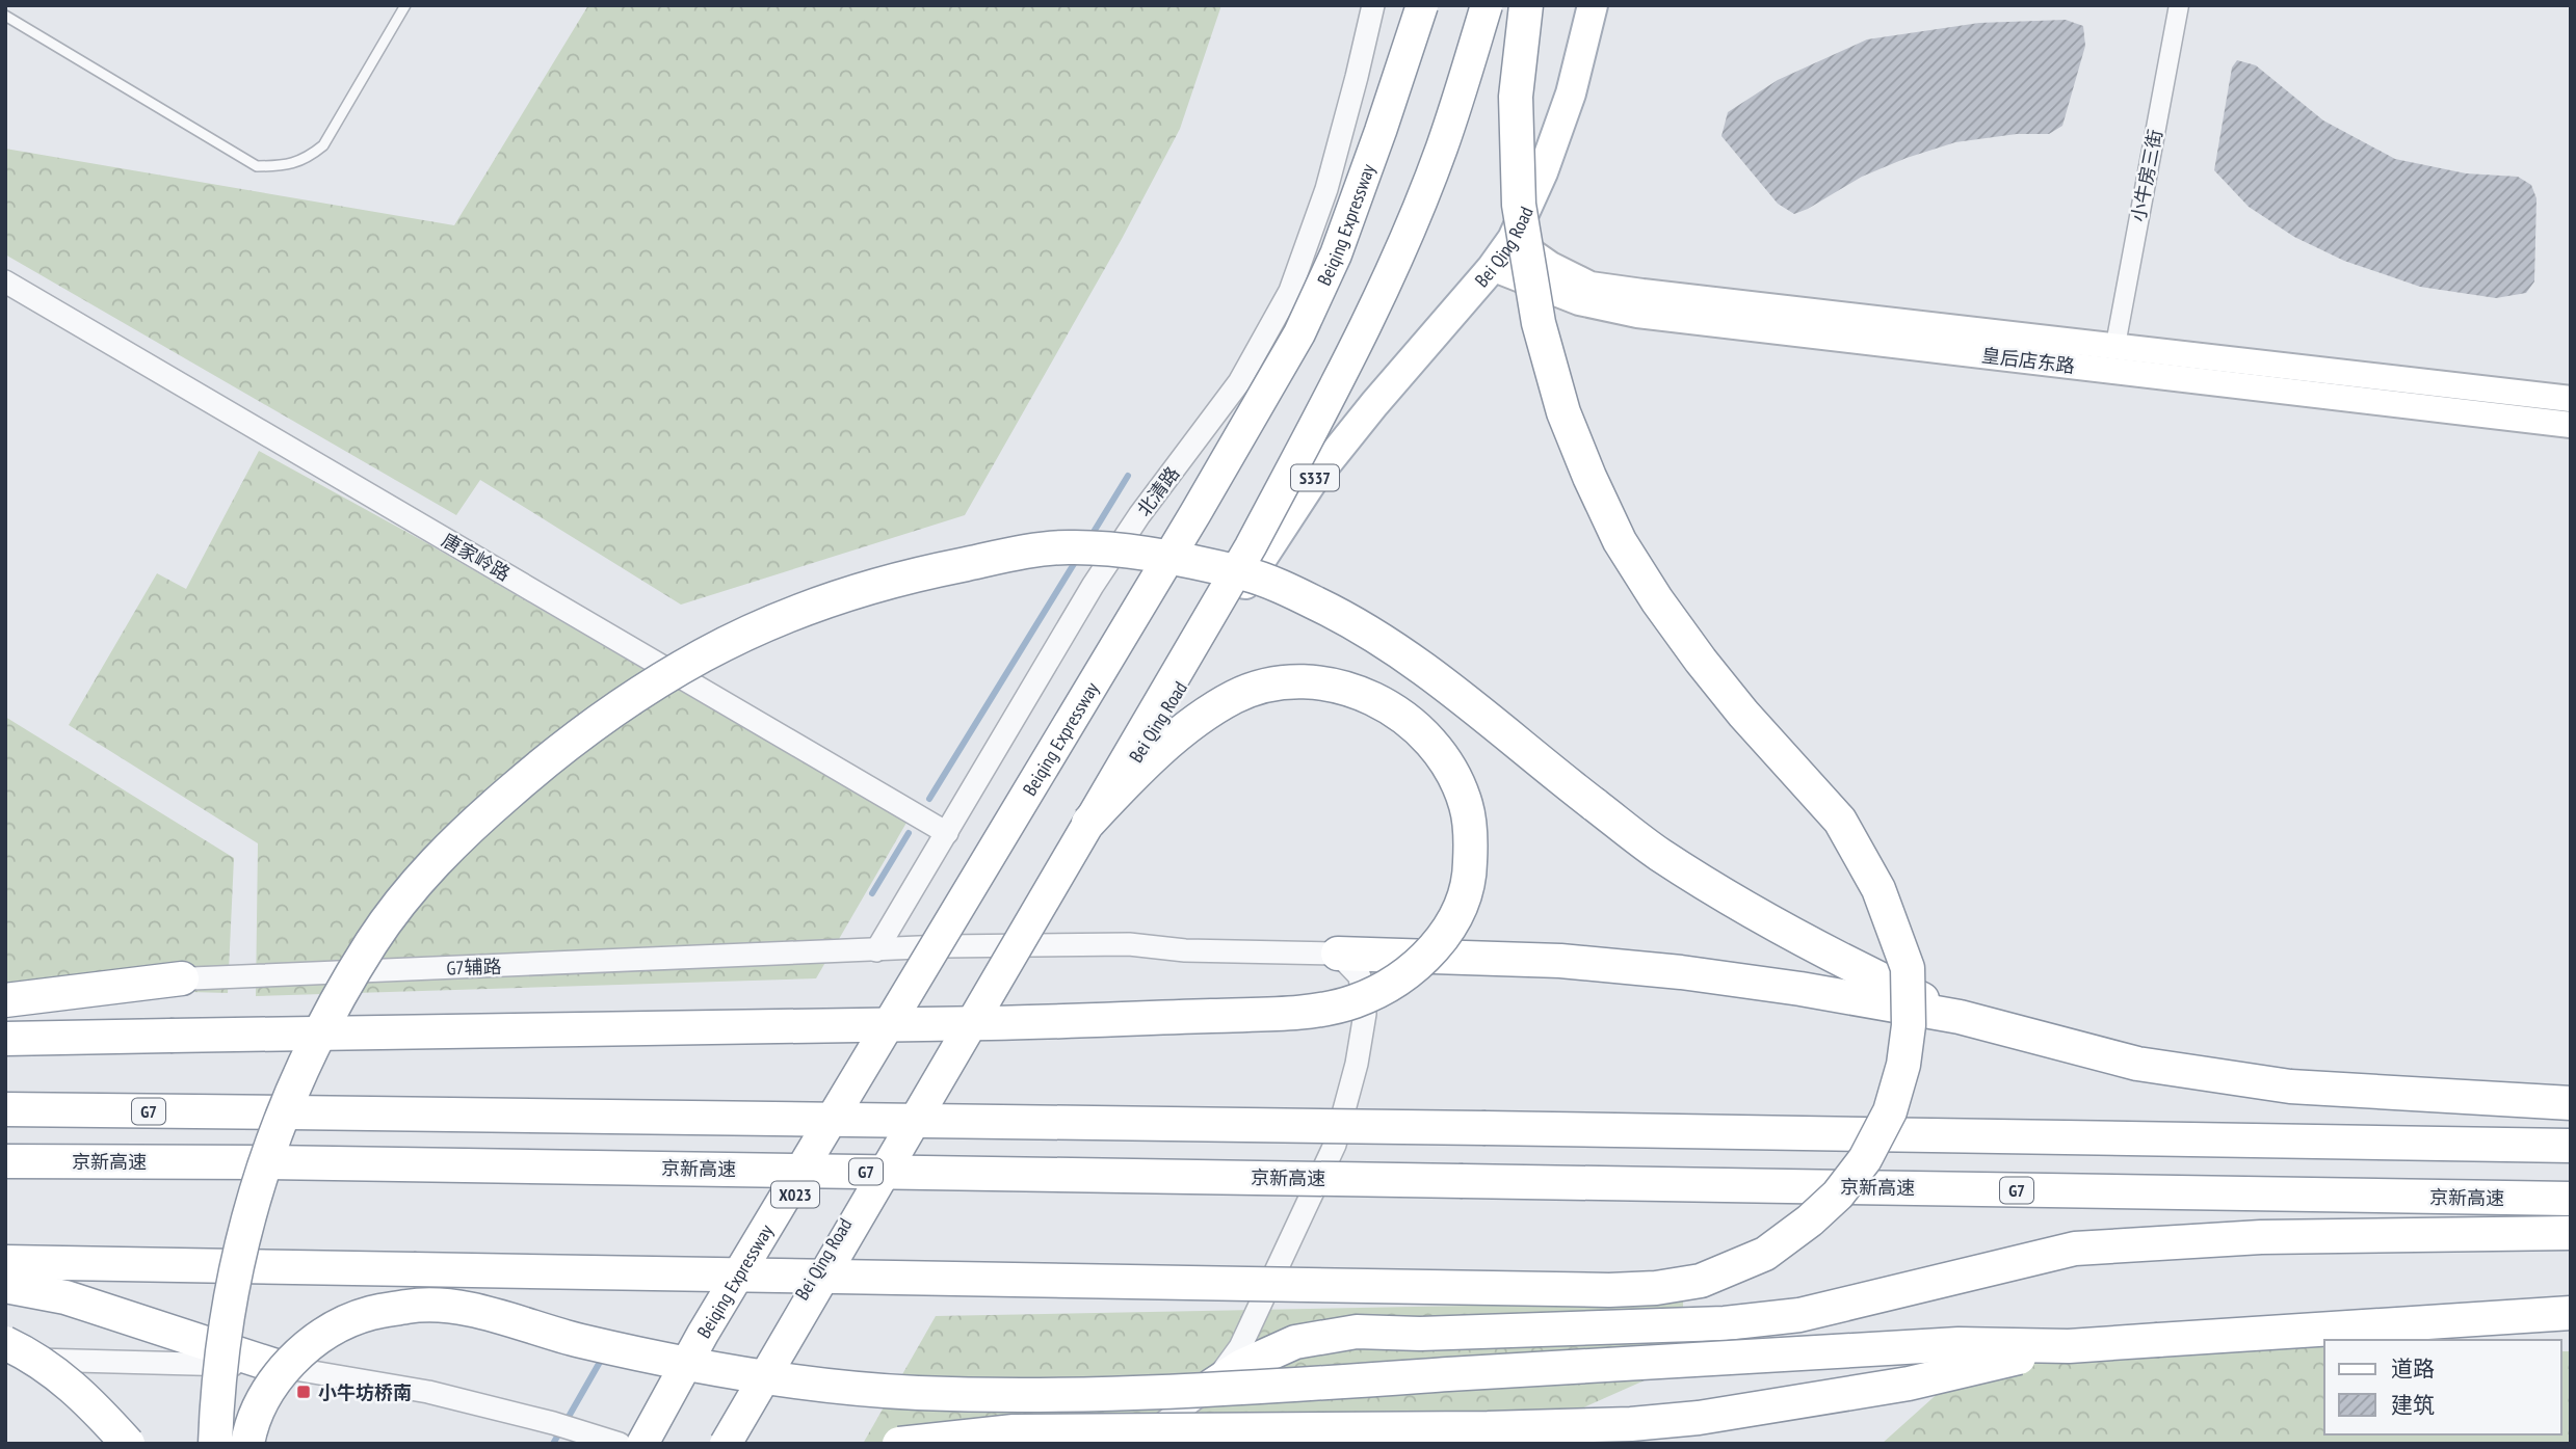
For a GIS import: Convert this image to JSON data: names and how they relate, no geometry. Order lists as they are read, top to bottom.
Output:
{
  "streets": {
    "highway": ["Beiqing Expressway", "G7", "京新高速"],
    "main road": [
      "Bei Qing Road",
      "皇后店东路",
      "S337",
      "X023"
    ],
    "street": [
      "小牛房三街",
      "北清路",
      "唐家岭路",
      "G7辅路"
    ]
  },
  "crossings": [
    ["小牛房三街", "皇后店东路"],
    ["Beiqing Expressway", "X023"],
    ["Bei Qing Road", "皇后店东路"],
    ["Bei Qing Road", "G7辅路"],
    ["北清路", "唐家岭路"],
    ["北清路", "G7辅路"],
    ["G7辅路", "X023"]
  ],
  "places": {
    "transit": ["小牛坊桥南"]
  },
  "legend": ["道路", "建筑"]
}
